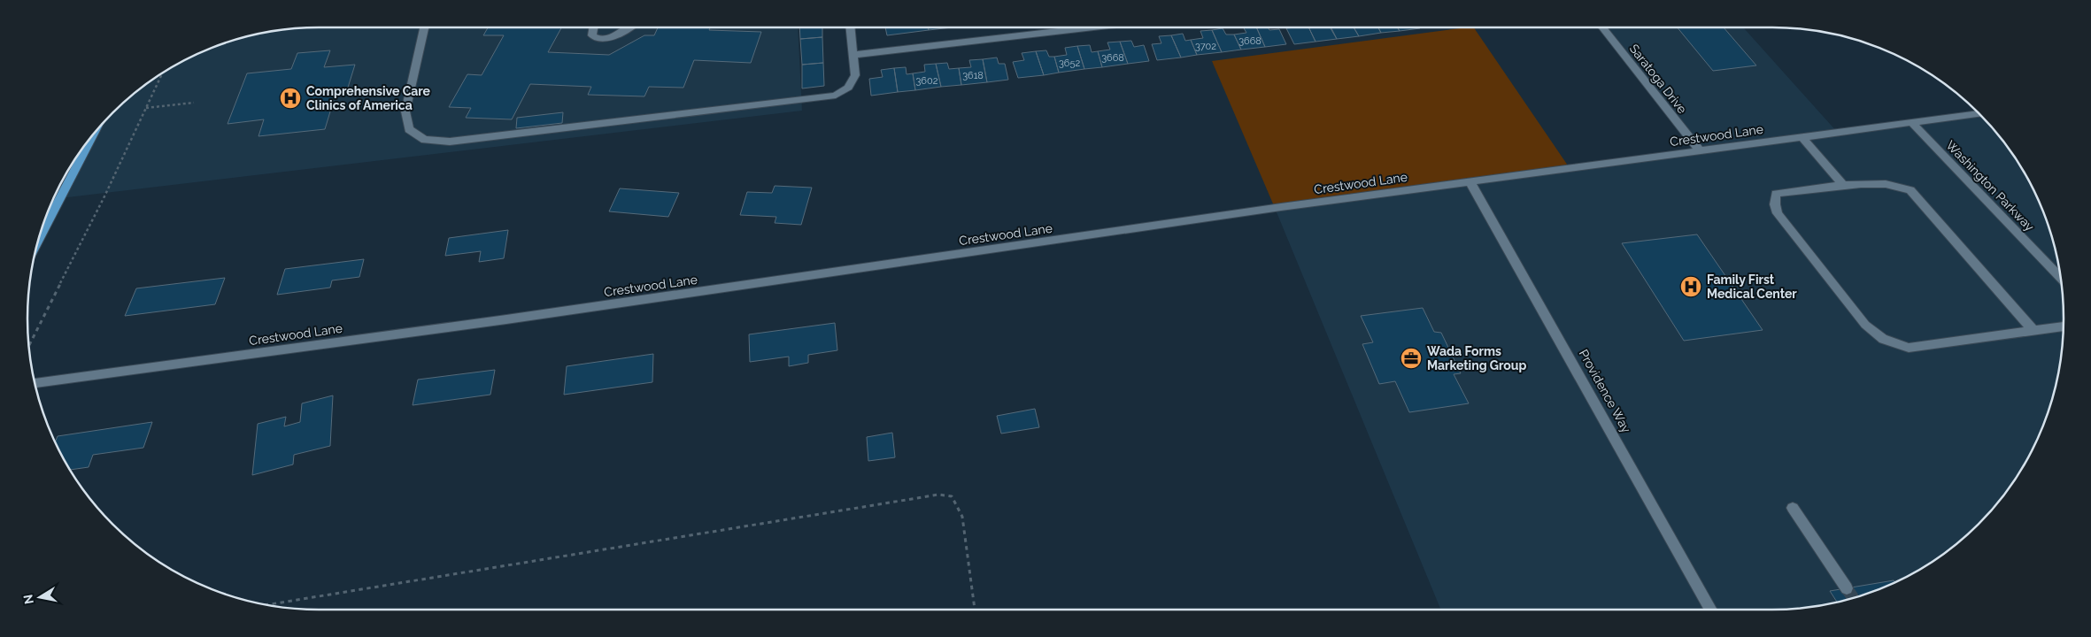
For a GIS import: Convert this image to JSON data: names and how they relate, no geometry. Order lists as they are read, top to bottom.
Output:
{
  "streets": {
    "street": [
      "Saratoga Drive",
      "Crestwood Lane",
      "Washington Parkway",
      "Providence Way"
    ]
  },
  "crossings": [
    ["Saratoga Drive", "Crestwood Lane"],
    ["Crestwood Lane", "Washington Parkway"],
    ["Crestwood Lane", "Providence Way"]
  ],
  "places": {
    "hospital": ["Comprehensive Care Clinics of America", "Family First Medical Center"],
    "office": ["Wada Forms Marketing Group"]
  },
  "house_numbers": [
    "3668",
    "3702",
    "3668",
    "3652",
    "3618",
    "3602"
  ],
  "north": "left"
}
